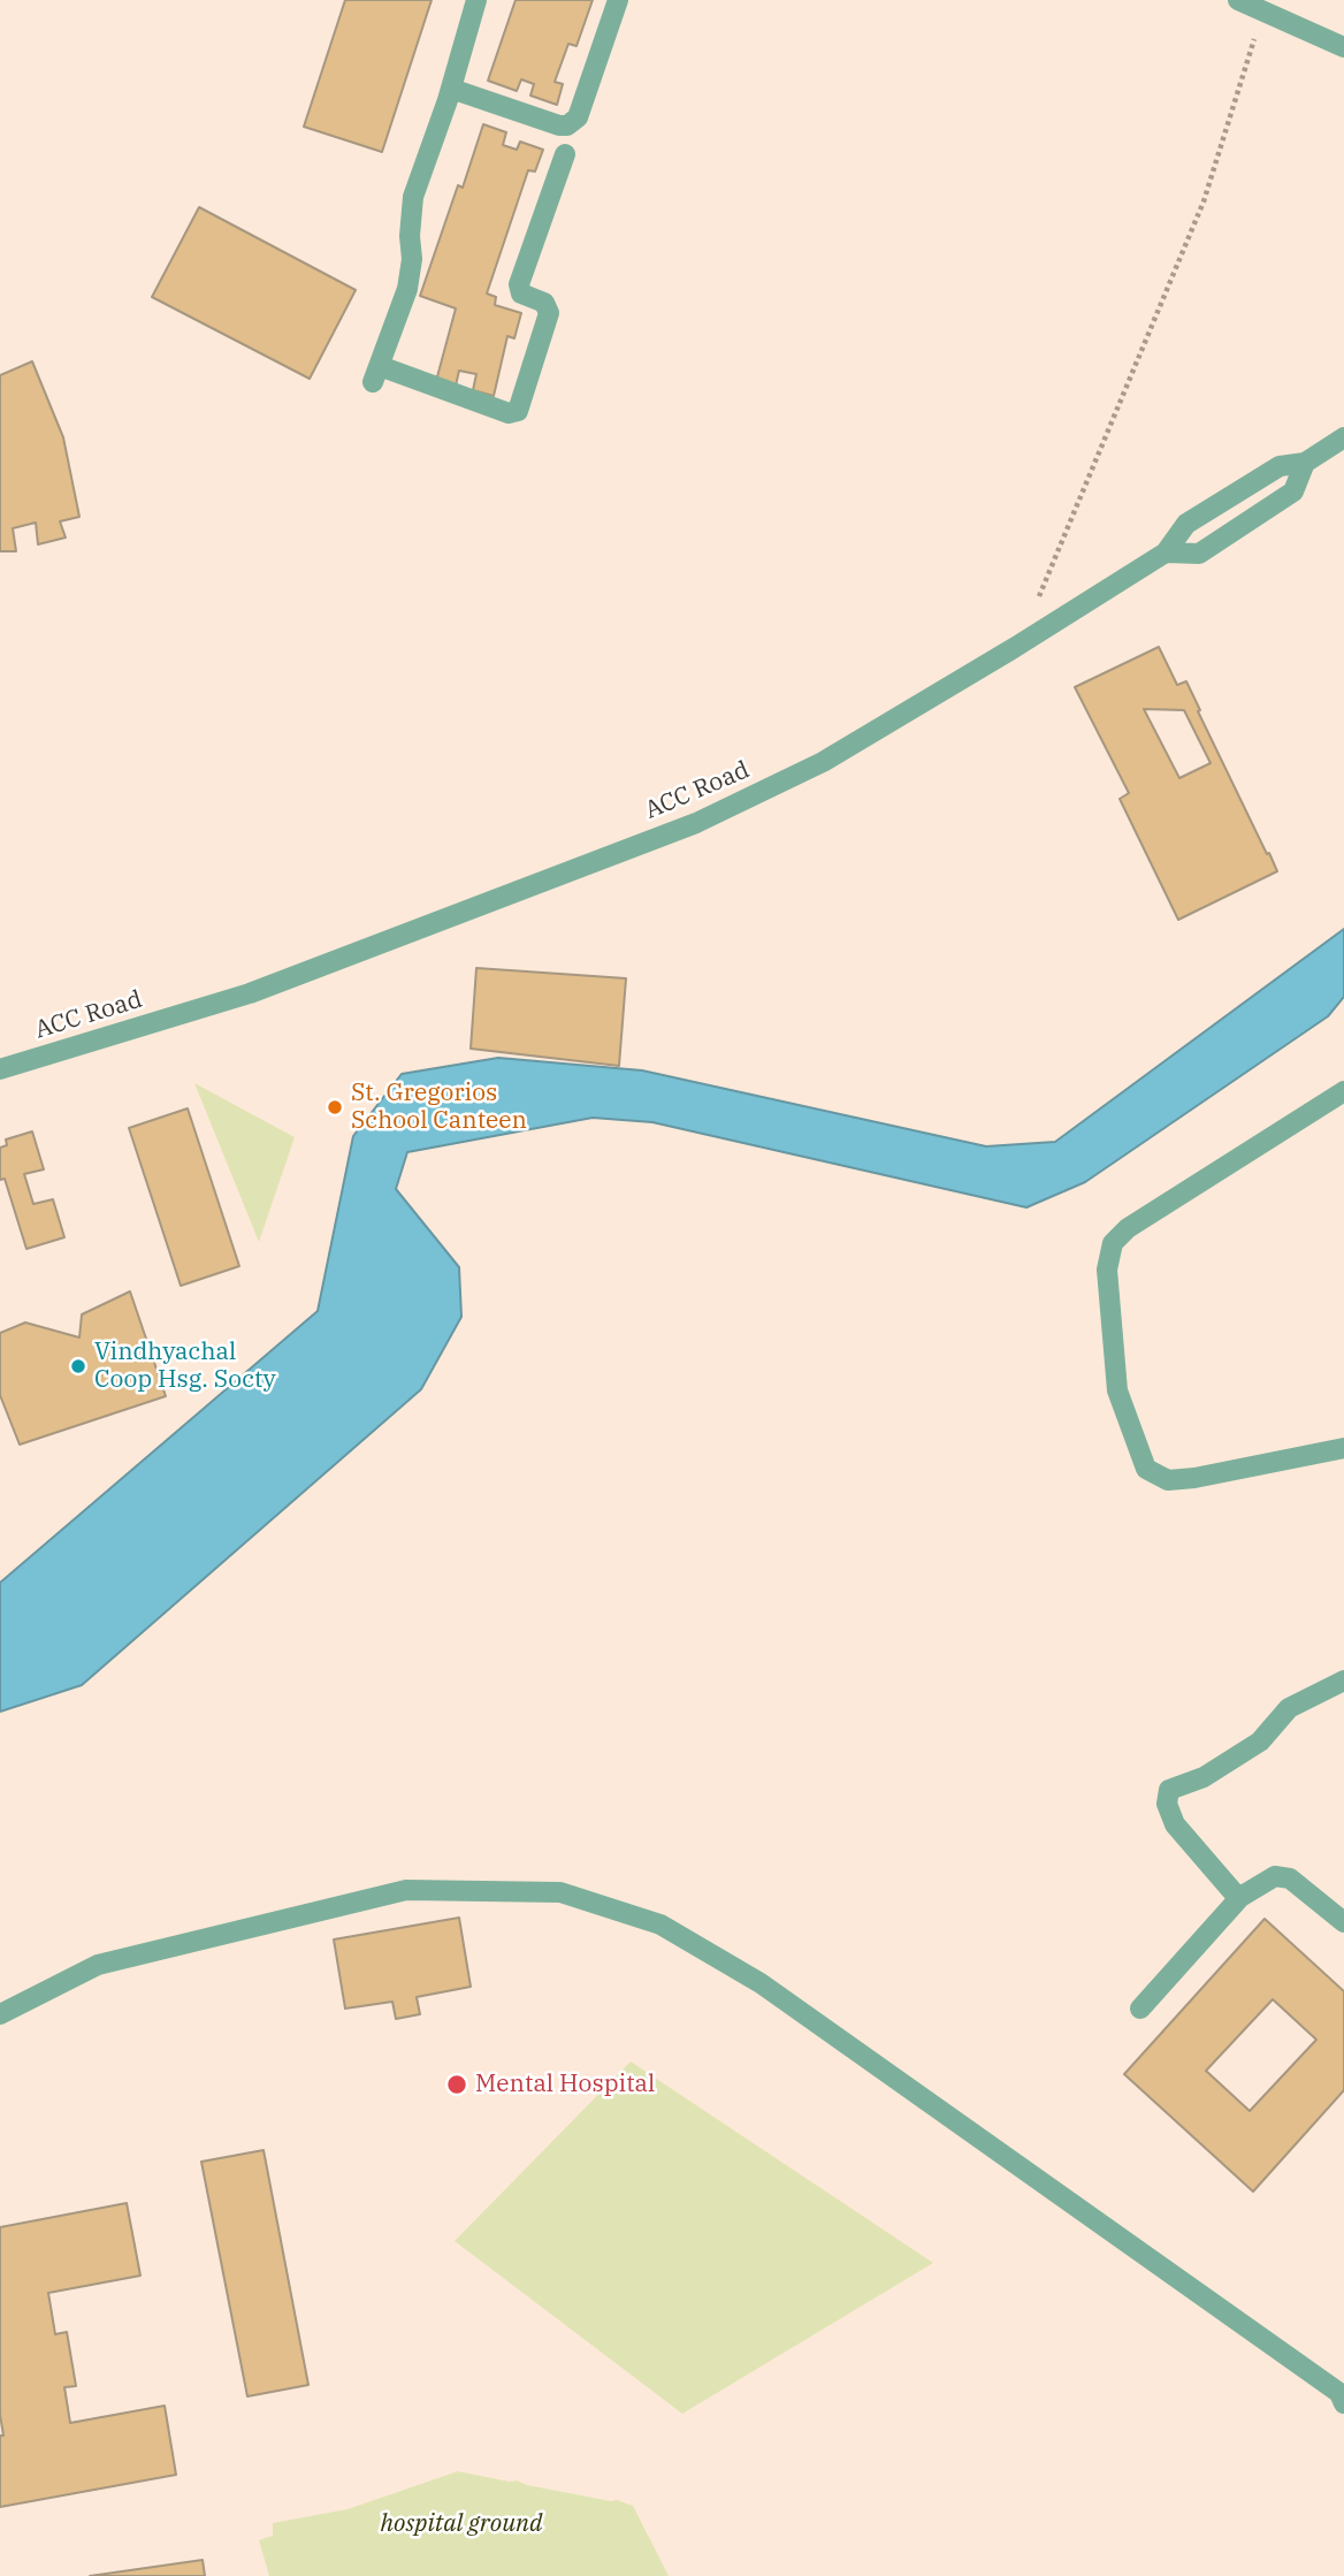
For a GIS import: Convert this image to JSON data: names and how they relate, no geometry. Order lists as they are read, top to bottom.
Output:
{
  "streets": {
    "street": ["ACC Road"]
  },
  "parks": ["hospital ground"],
  "places": ["St. Gregorios School Canteen", "Vindhyachal Coop Hsg. Socty", "Mental Hospital"]
}
